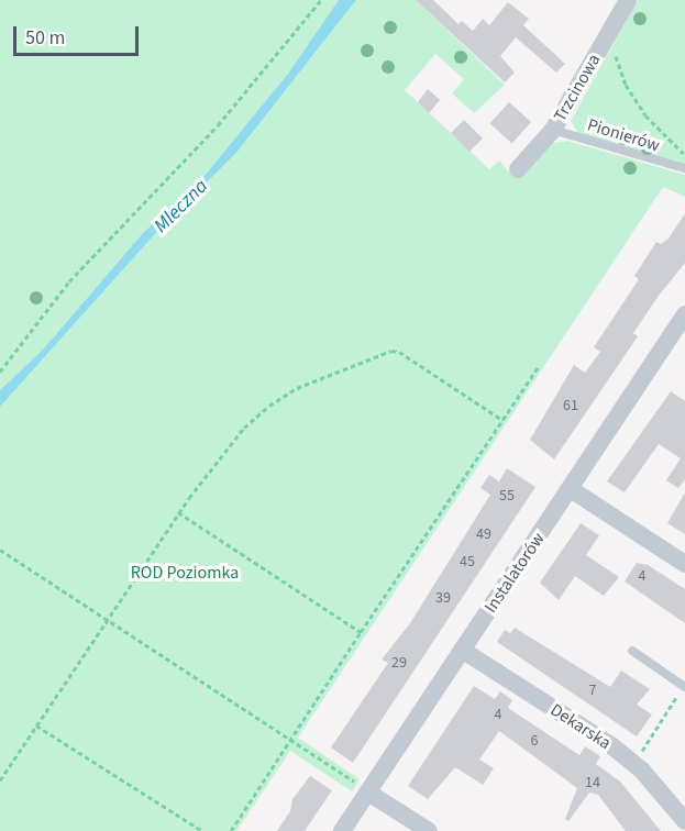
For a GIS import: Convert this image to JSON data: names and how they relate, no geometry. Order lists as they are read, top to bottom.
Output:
{
  "streets": {
    "street": ["Trzcinowa", "Instalatorów", "Dekarska"],
    "lane": ["Pionierów"]
  },
  "crossings": [
    ["Trzcinowa", "Pionierów"],
    ["Instalatorów", "Dekarska"]
  ],
  "water": ["Mleczna"],
  "parks": ["ROD Poziomka"],
  "house_numbers": [
    "61",
    "55",
    "49",
    "45",
    "4",
    "39",
    "29",
    "7",
    "4",
    "6",
    "14"
  ],
  "scale_bar": "50 m"
}
